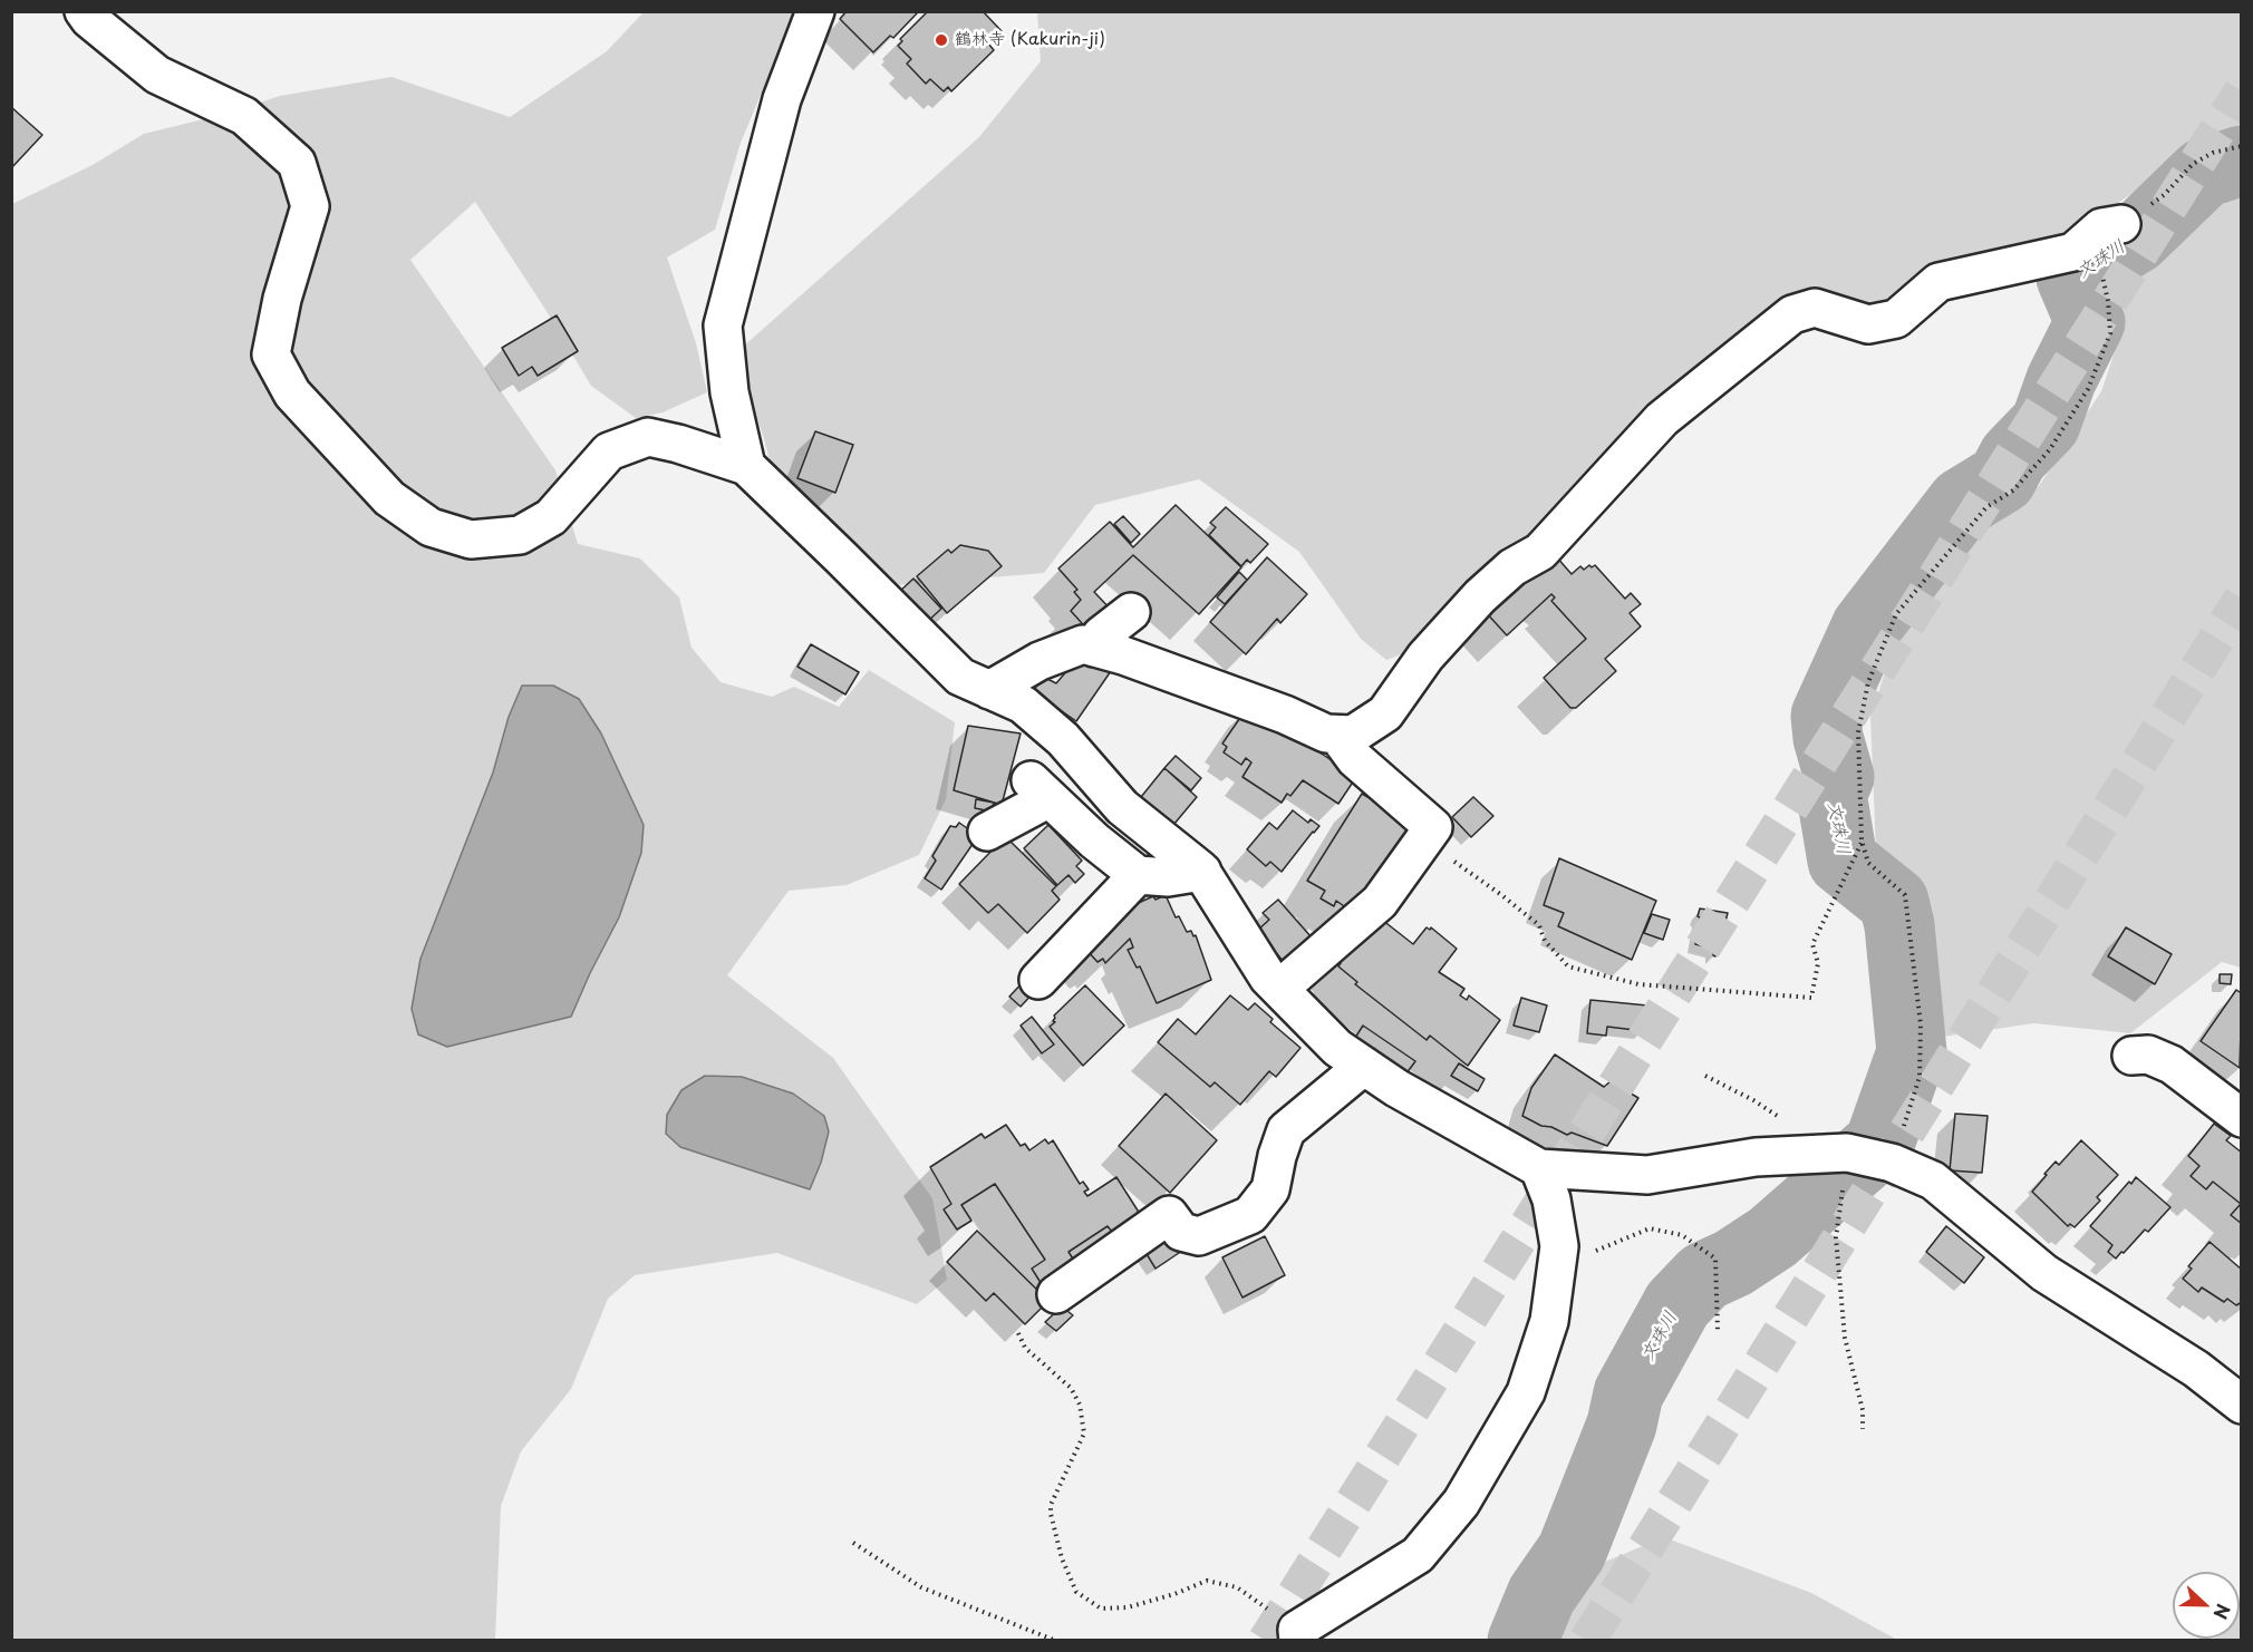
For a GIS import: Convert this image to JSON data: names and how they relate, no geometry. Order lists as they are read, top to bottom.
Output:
{
  "water": ["文珠川"],
  "places": ["鶴林寺 (Kakurin-ji)"],
  "north": "right"
}
